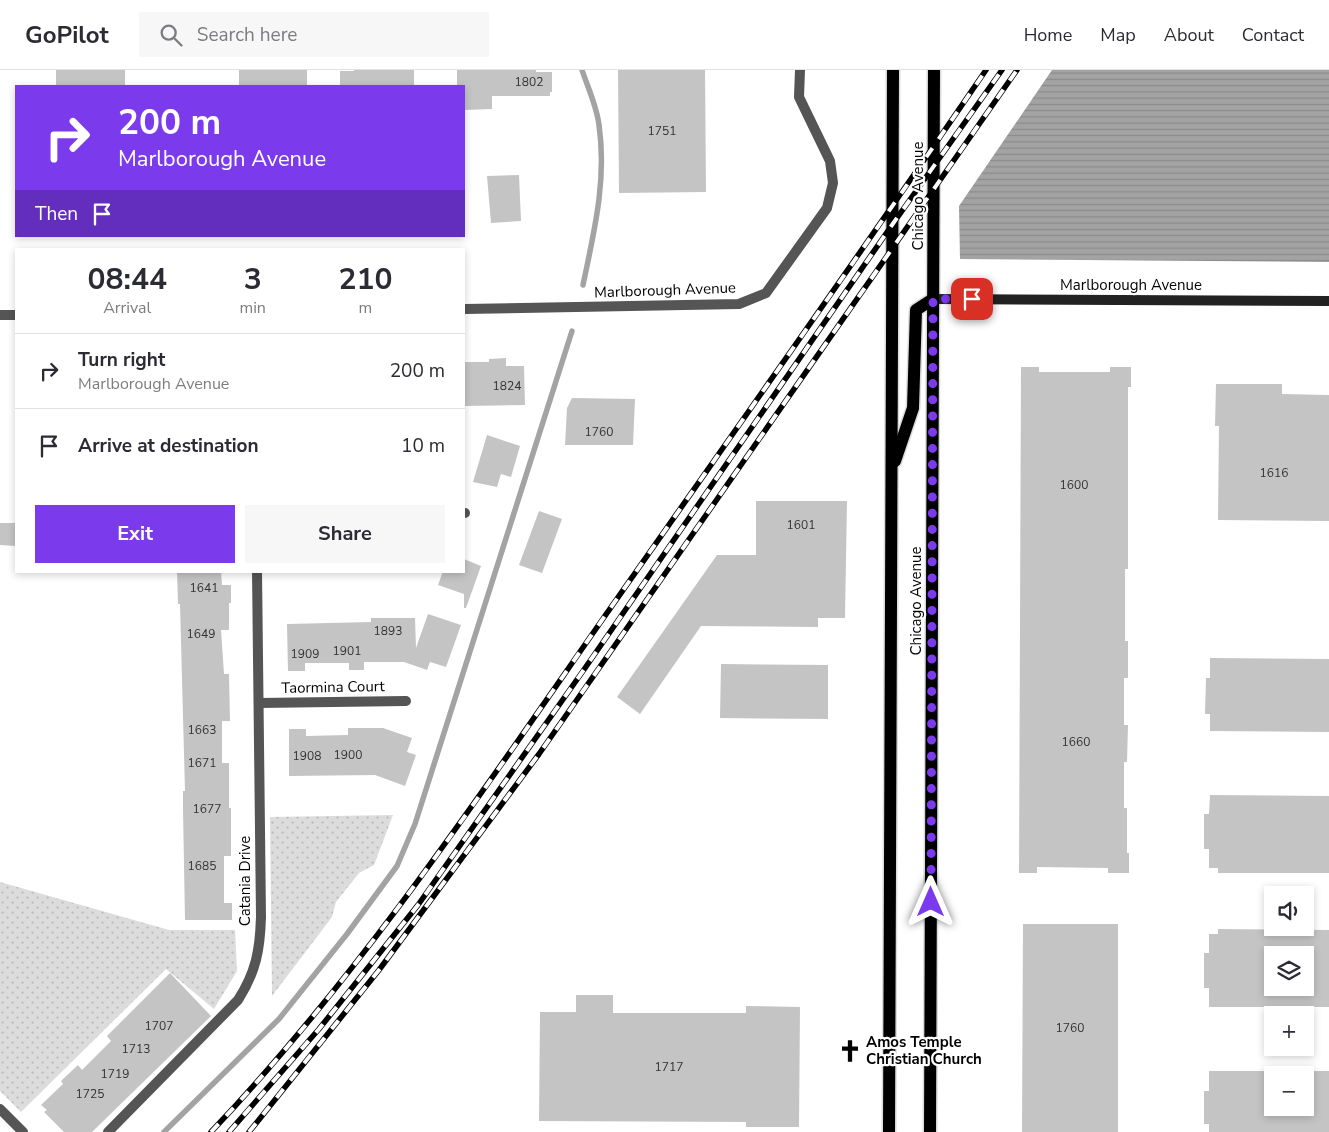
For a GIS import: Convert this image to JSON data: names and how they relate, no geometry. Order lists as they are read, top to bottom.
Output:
{
  "streets": {
    "main road": ["Chicago Avenue"],
    "street": ["Marlborough Avenue", "Taormina Court", "Catania Drive"]
  },
  "crossings": [
    ["Chicago Avenue", "Marlborough Avenue"],
    ["Taormina Court", "Catania Drive"]
  ],
  "places": {
    "church": ["Amos Temple Christian Church"]
  },
  "house_numbers": [
    "1802",
    "1751",
    "1824",
    "1760",
    "1616",
    "1600",
    "1601",
    "1641",
    "1893",
    "1649",
    "1901",
    "1909",
    "1663",
    "1660",
    "1900",
    "1908",
    "1671",
    "1677",
    "1685",
    "1707",
    "1760",
    "1713",
    "1717",
    "1719",
    "1725"
  ],
  "page": {
    "header": "GoPilot",
    "search": "Search here",
    "nav": [
      "Home",
      "Map",
      "About",
      "Contact"
    ],
    "turn": ["200 m", "Marlborough Avenue"],
    "then": "Then",
    "eta": [
      "08:44",
      "Arrival",
      "3",
      "min",
      "210",
      "m"
    ],
    "list": [
      {
        "name": "Turn right",
        "note": "Marlborough Avenue",
        "value": "200 m"
      },
      {
        "name": "Arrive at destination",
        "value": "10 m"
      }
    ],
    "buttons": ["Exit", "Share"],
    "map_buttons": ["+", "−"]
  }
}
